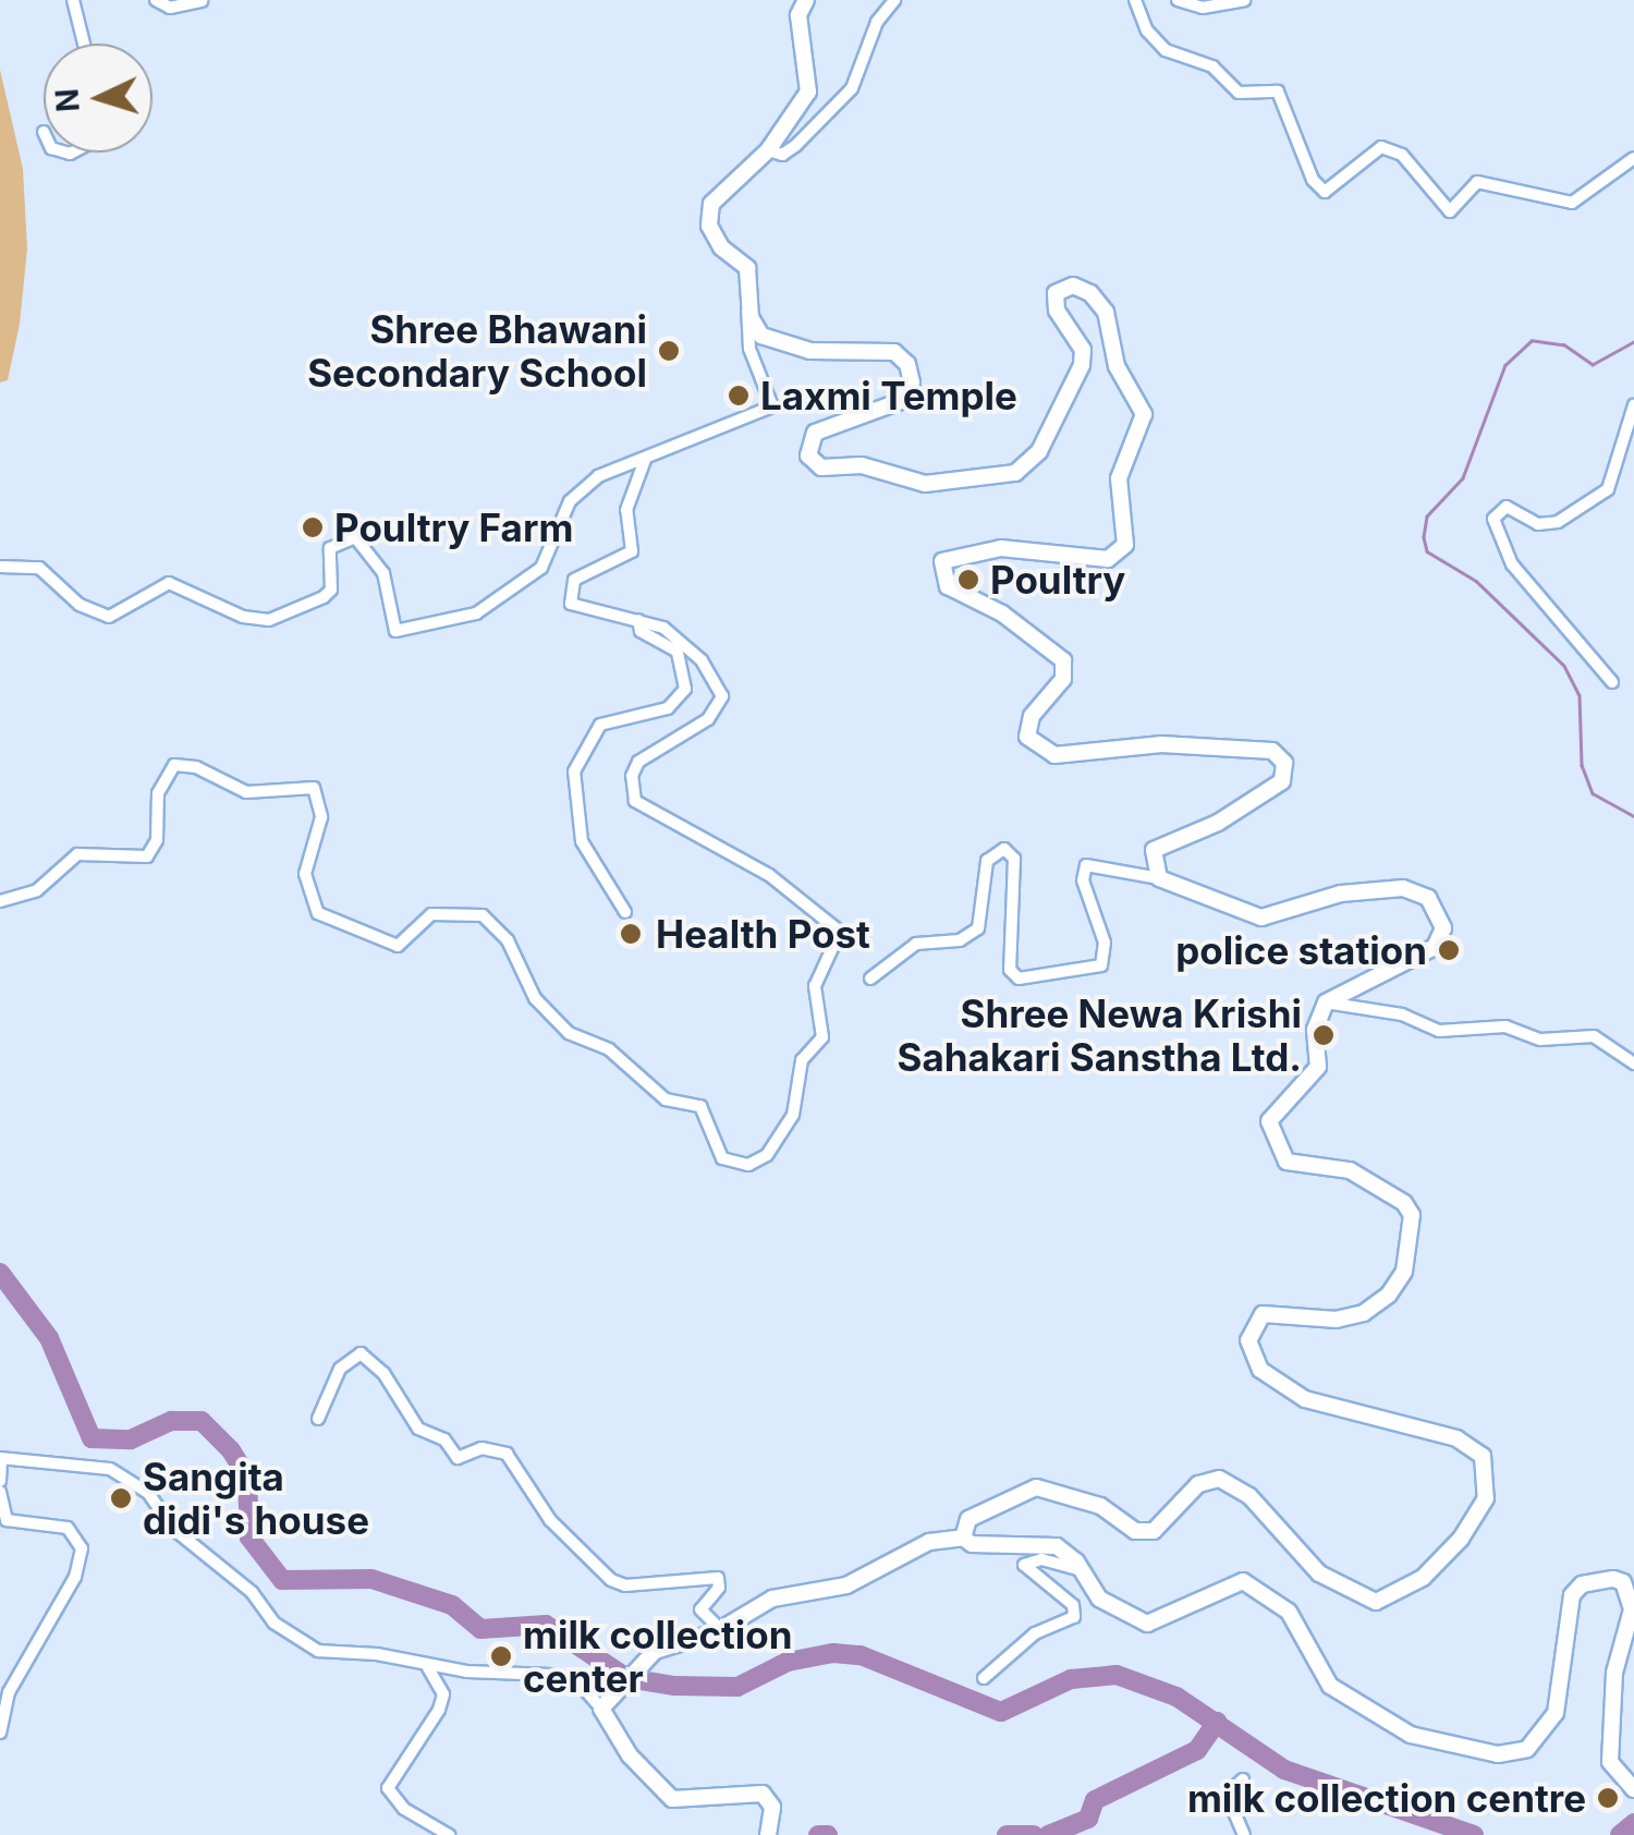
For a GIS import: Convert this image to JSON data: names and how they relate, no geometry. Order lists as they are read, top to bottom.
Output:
{
  "places": [
    "Shree Bhawani Secondary School",
    "Laxmi Temple",
    "Poultry Farm",
    "Poultry",
    "Health Post",
    "police station",
    "Shree Newa Krishi Sahakari Sanstha Ltd.",
    "Sangita didi's house",
    "milk collection center",
    "milk collection centre"
  ],
  "north": "left"
}
